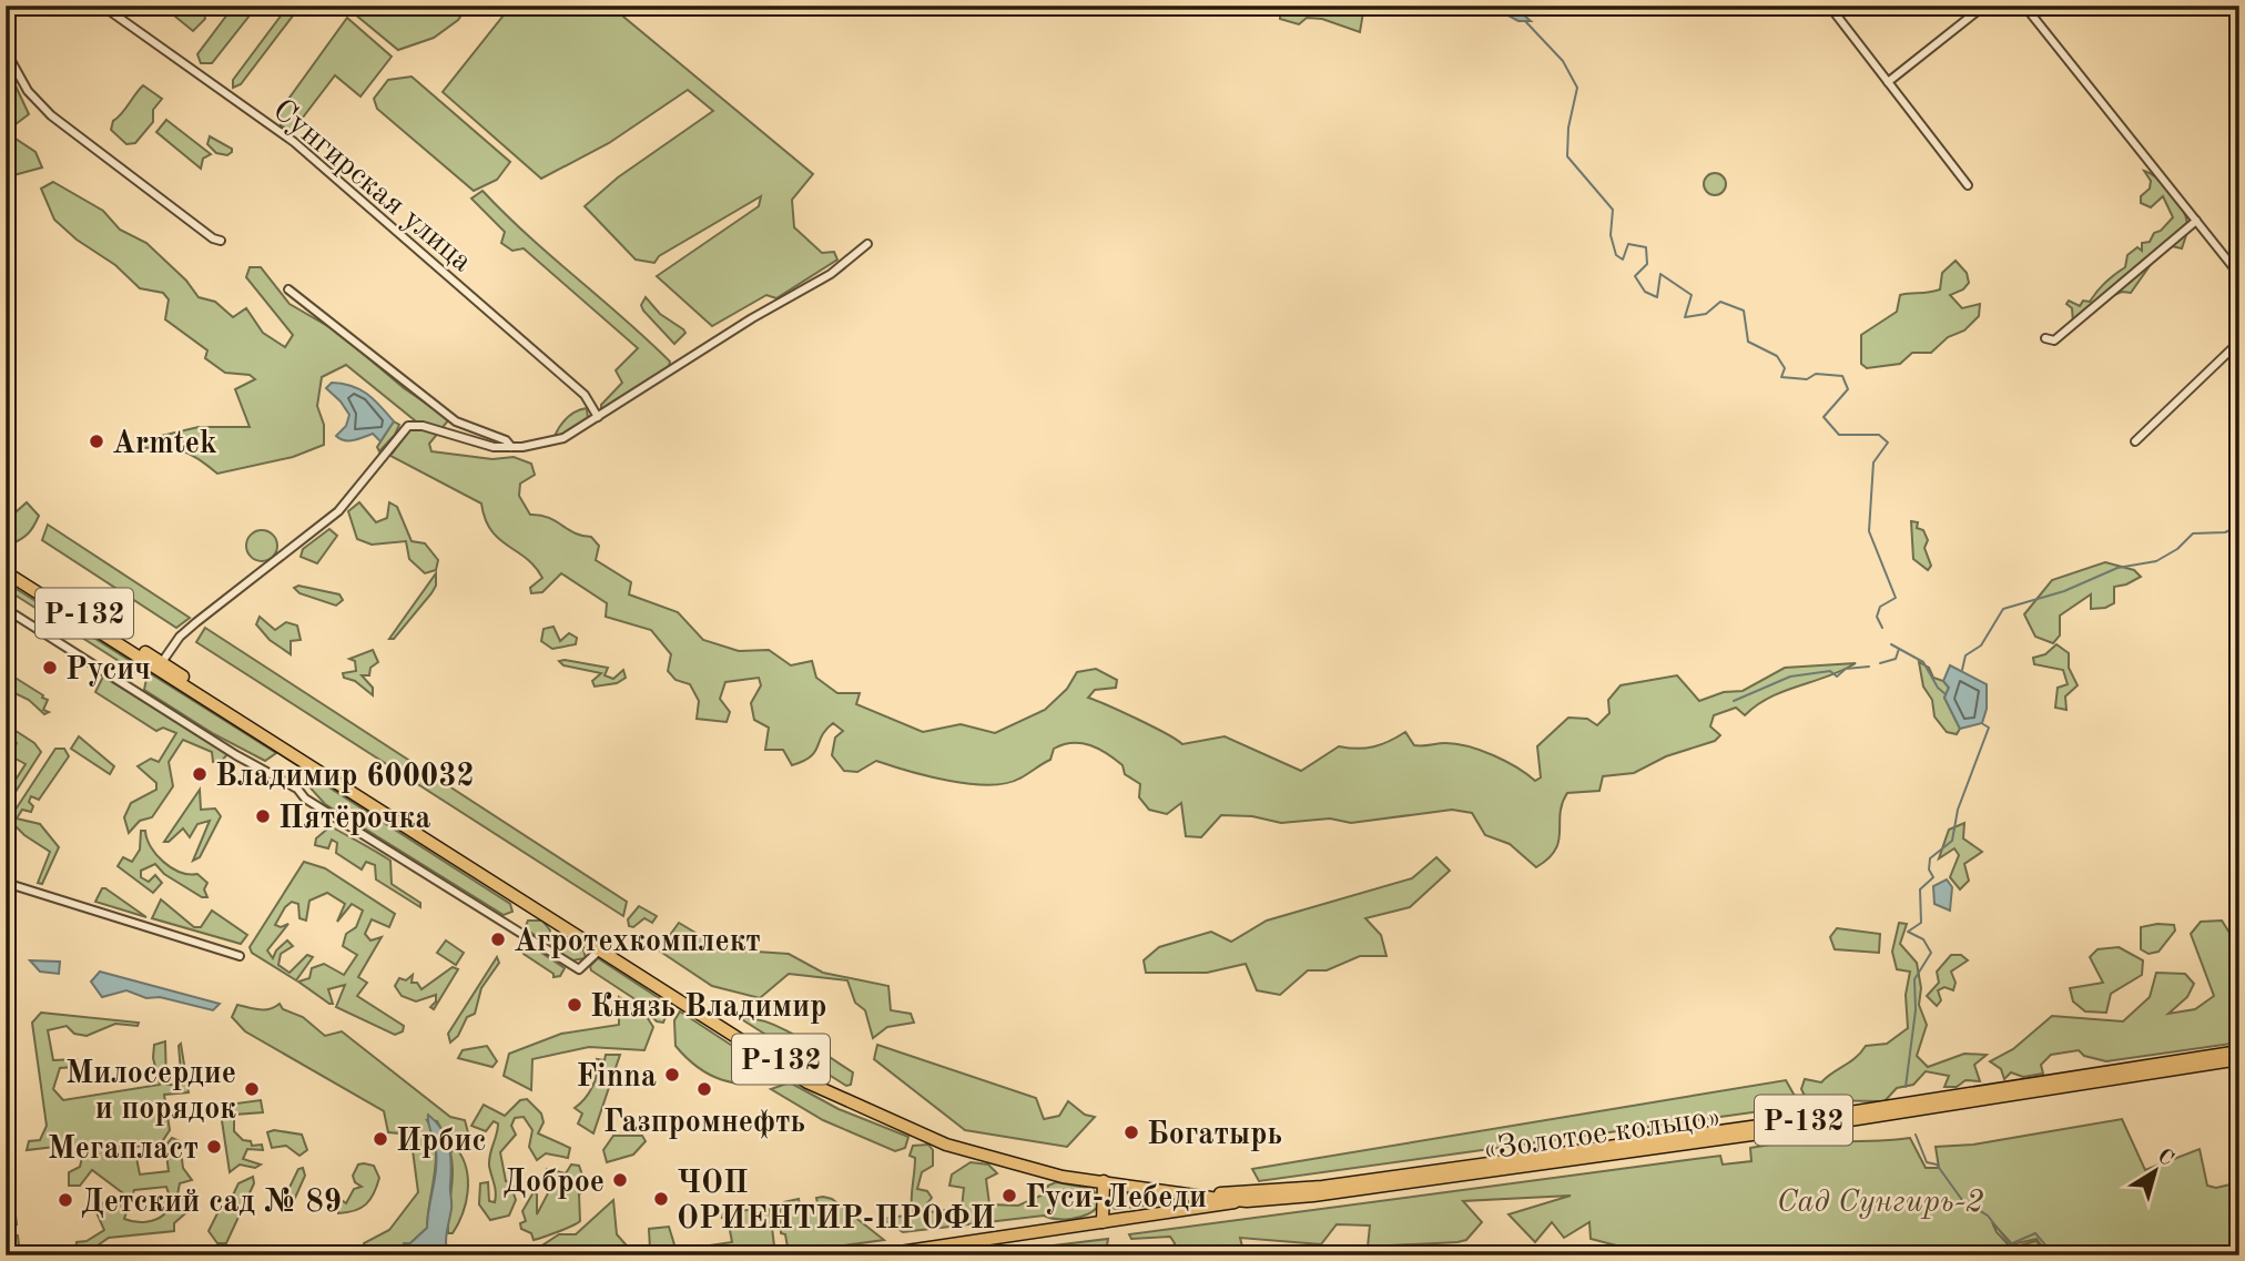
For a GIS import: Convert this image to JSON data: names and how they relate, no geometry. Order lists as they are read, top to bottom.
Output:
{
  "streets": {
    "main road": ["Р-132", "«Золотое кольцо»"],
    "street": ["Сунгирская улица"]
  },
  "crossings": [
    ["Р-132", "«Золотое кольцо»"]
  ],
  "parks": ["Сад Сунгирь-2"],
  "places": [
    "Armtek",
    "Русич",
    "Владимир 600032",
    "Пятёрочка",
    "Агротехкомплект",
    "Князь Владимир",
    "Finna",
    "Милосердие и порядок",
    "Газпромнефть",
    "Богатырь",
    "Ирбис",
    "Мегапласт",
    "Доброе",
    "Гуси-Лебеди",
    "ЧОП ОРИЕНТИР-ПРОФИ",
    "Детский сад № 89"
  ],
  "north": "top right"
}
